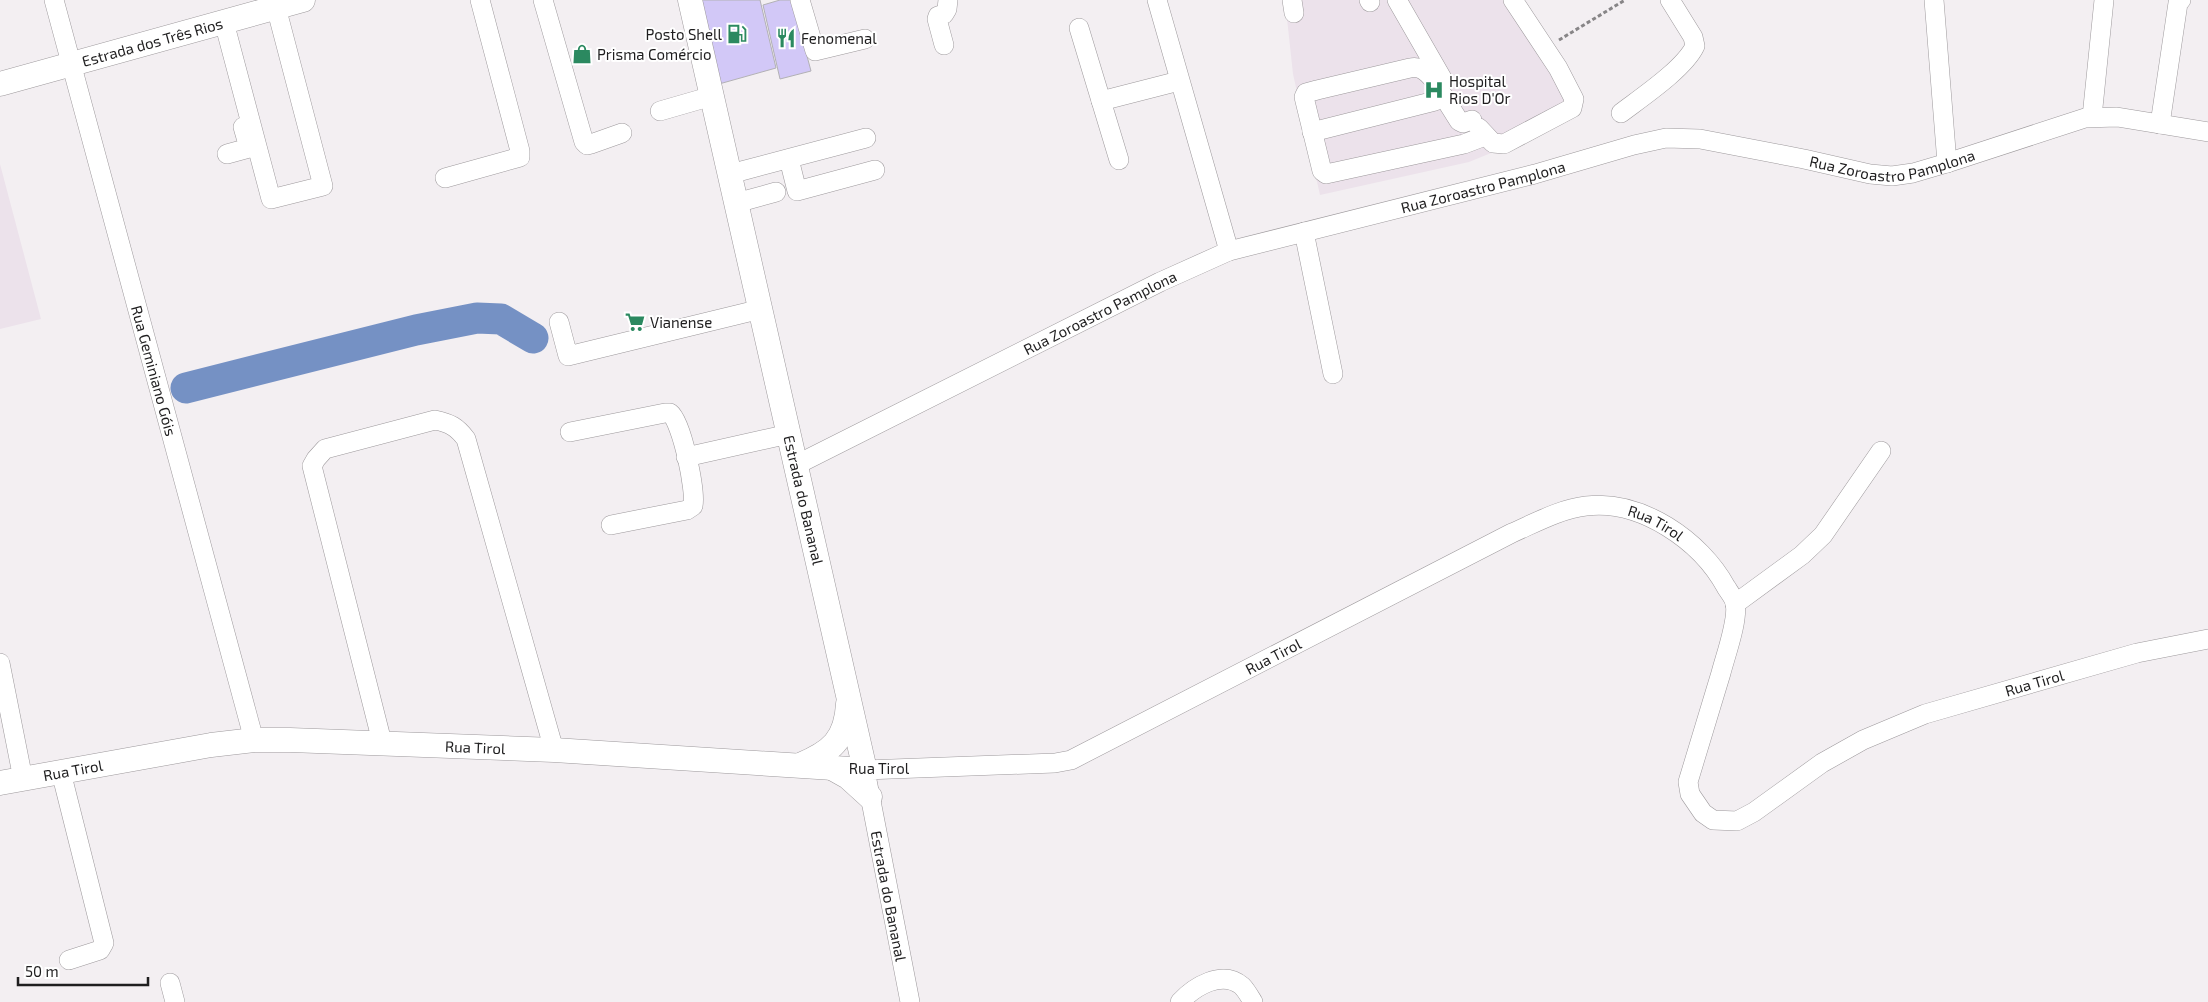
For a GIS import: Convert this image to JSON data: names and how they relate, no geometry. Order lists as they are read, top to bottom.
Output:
{
  "streets": {
    "main road": ["Estrada dos Três Rios", "Estrada do Bananal", "Rua Tirol"],
    "street": ["Rua Zoroastro Pamplona", "Rua Geminiano Góis"]
  },
  "crossings": [
    ["Estrada dos Três Rios", "Rua Geminiano Góis"],
    ["Rua Zoroastro Pamplona", "Estrada do Bananal"],
    ["Rua Geminiano Góis", "Rua Tirol"],
    ["Estrada do Bananal", "Rua Tirol"]
  ],
  "places": {
    "fuel station": ["Posto Shell"],
    "restaurant": ["Fenomenal"],
    "shop": ["Prisma Comércio"],
    "hospital": ["Hospital Rios D'Or"],
    "supermarket": ["Vianense"]
  },
  "scale_bar": "50 m"
}
